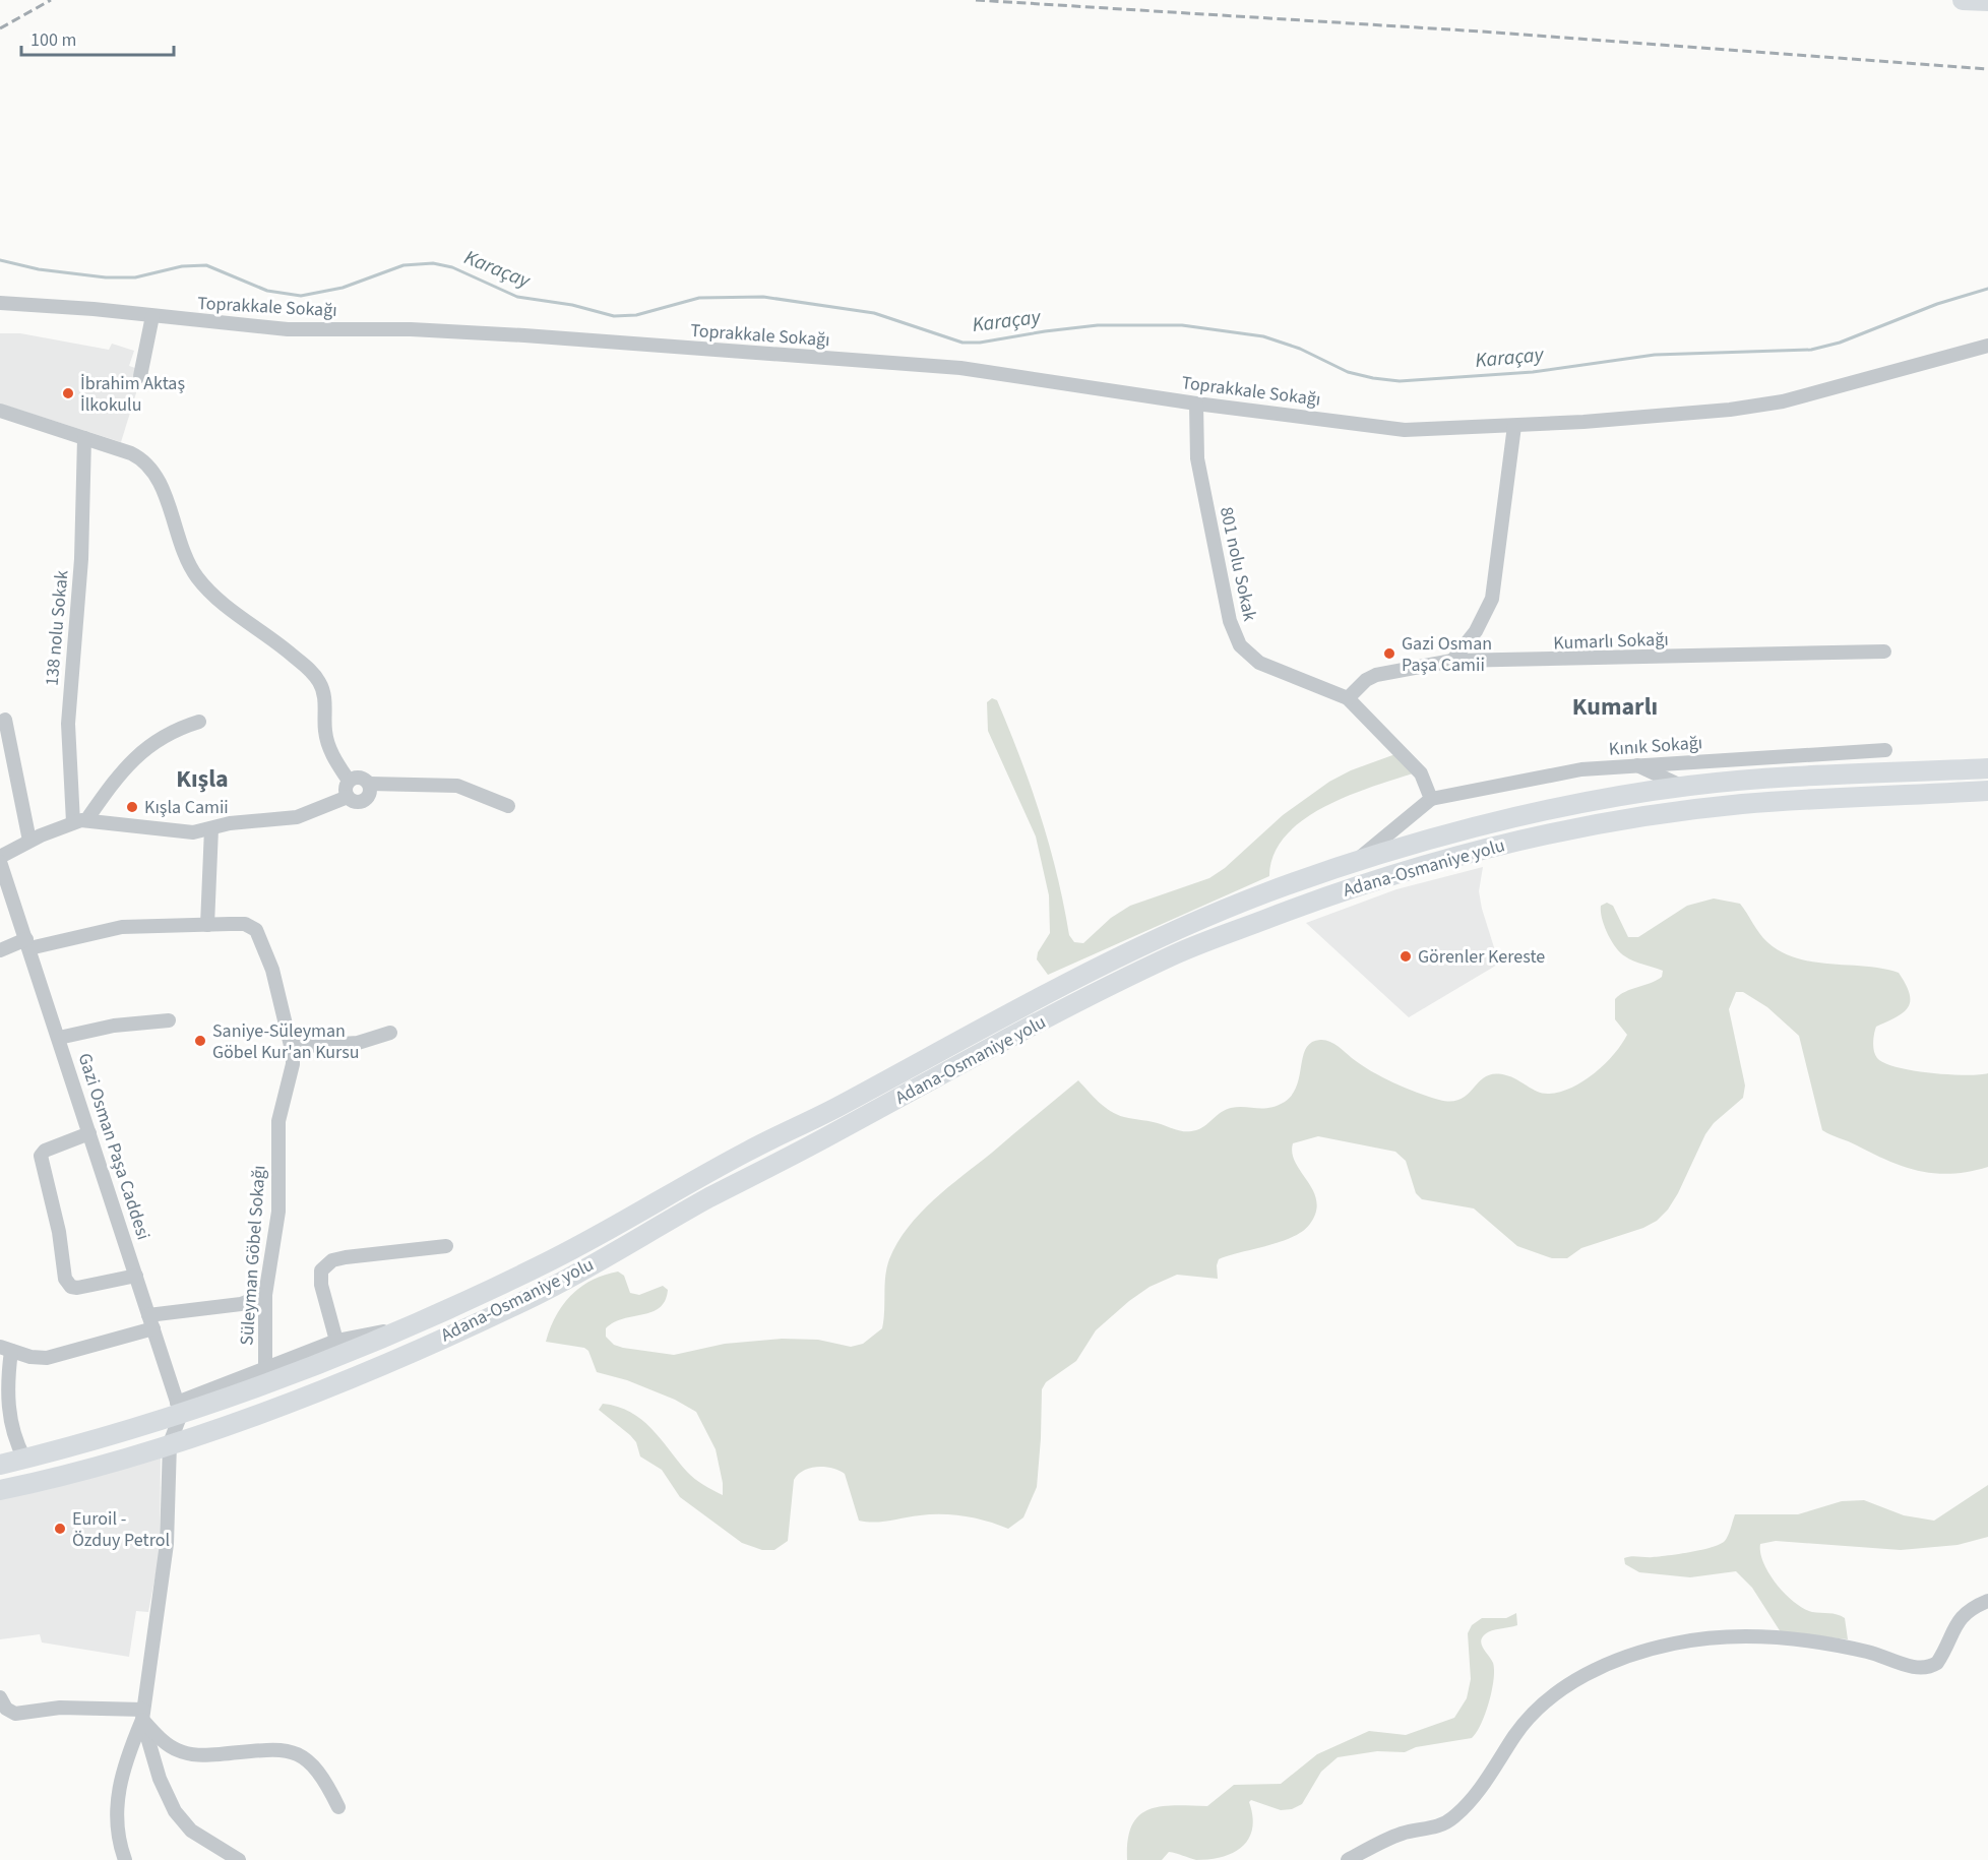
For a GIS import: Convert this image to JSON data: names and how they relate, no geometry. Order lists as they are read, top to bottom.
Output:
{
  "streets": {
    "highway": ["Adana-Osmaniye yolu"],
    "street": [
      "Toprakkale Sokağı",
      "801 nolu Sokak",
      "138 nolu Sokak",
      "Kumarlı Sokağı",
      "Kınık Sokağı",
      "Gazi Osman Paşa Caddesi",
      "Süleyman Göbel Sokağı"
    ]
  },
  "crossings": [
    ["Toprakkale Sokağı", "801 nolu Sokak"],
    ["801 nolu Sokak", "Kumarlı Sokağı"],
    ["Kınık Sokağı", "Adana-Osmaniye yolu"],
    ["Adana-Osmaniye yolu", "Gazi Osman Paşa Caddesi"],
    ["Adana-Osmaniye yolu", "Süleyman Göbel Sokağı"],
    ["Gazi Osman Paşa Caddesi", "Süleyman Göbel Sokağı"]
  ],
  "districts": ["Kumarlı", "Kışla"],
  "water": ["Karaçay"],
  "places": [
    "İbrahim Aktaş İlkokulu",
    "Gazi Osman Paşa Camii",
    "Kışla Camii",
    "Görenler Kereste",
    "Saniye-Süleyman Göbel Kur'an Kursu",
    "Euroil - Özduy Petrol"
  ],
  "scale_bar": "100 m"
}
